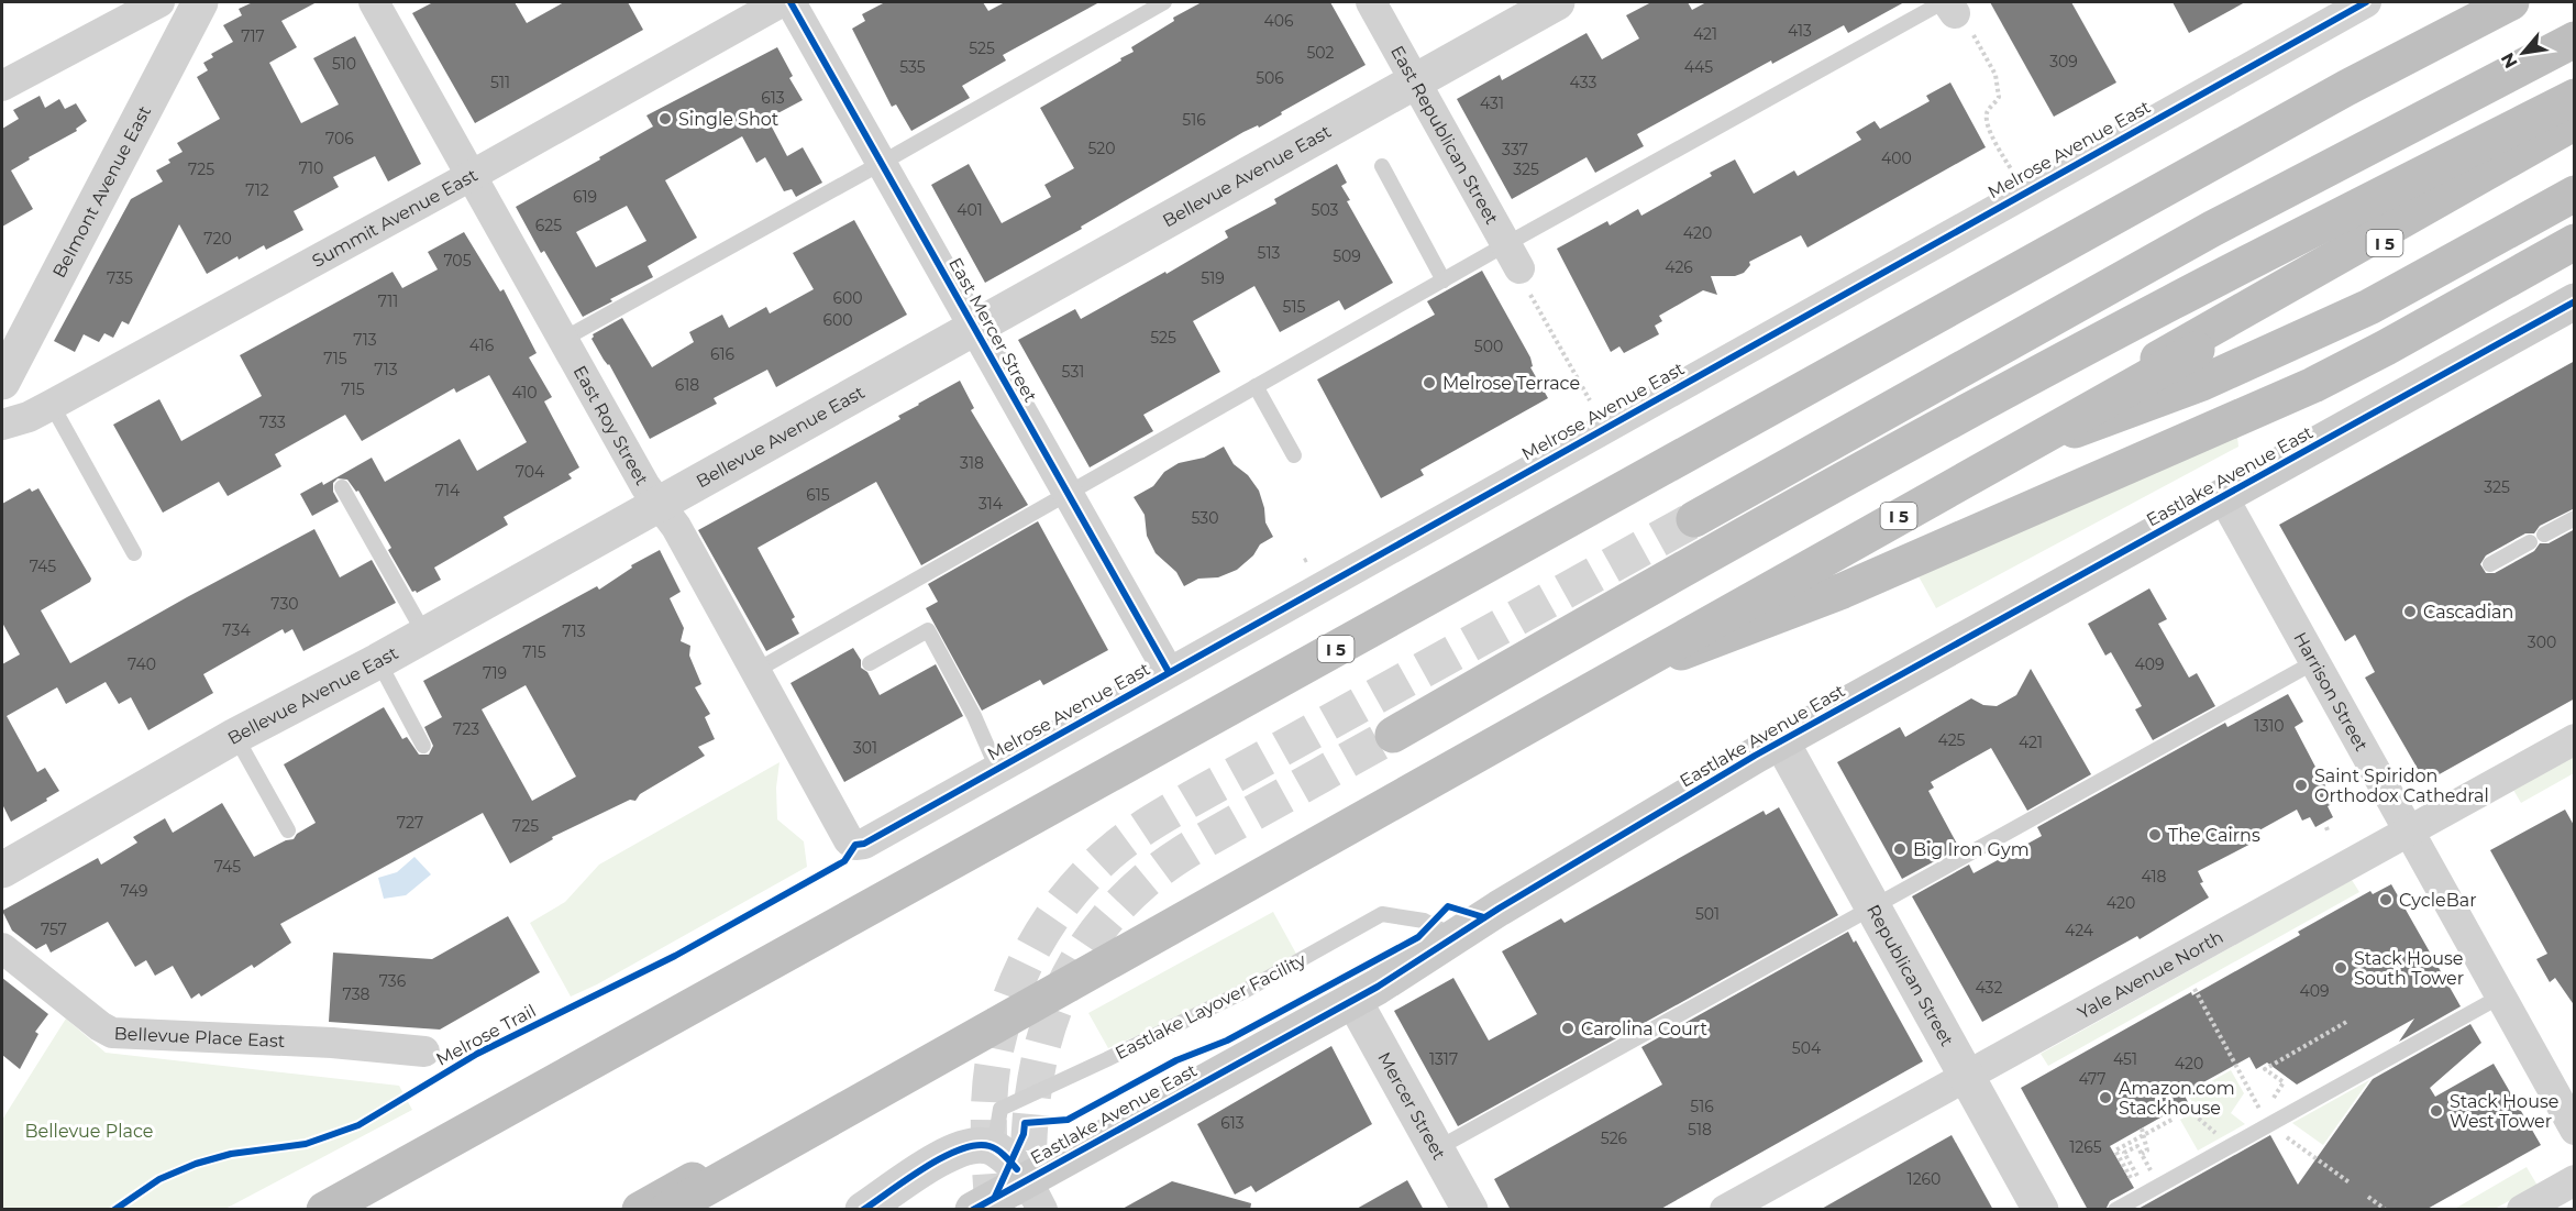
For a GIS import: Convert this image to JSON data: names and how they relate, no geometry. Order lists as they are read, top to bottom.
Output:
{
  "streets": {
    "highway": ["I 5"],
    "main road": ["Eastlake Avenue East"],
    "street": [
      "East Republican Street",
      "Melrose Avenue East",
      "Bellevue Avenue East",
      "Belmont Avenue East",
      "Summit Avenue East",
      "East Mercer Street",
      "East Roy Street",
      "Harrison Street",
      "Yale Avenue North",
      "Republican Street",
      "Bellevue Place East",
      "Mercer Street"
    ],
    "lane": ["Eastlake Layover Facility"],
    "cycle path": ["Melrose Trail"]
  },
  "crossings": [
    ["East Republican Street", "Bellevue Avenue East"],
    ["Melrose Avenue East", "East Mercer Street"],
    ["Melrose Avenue East", "East Roy Street"],
    ["Bellevue Avenue East", "East Mercer Street"],
    ["Bellevue Avenue East", "East Roy Street"],
    ["Summit Avenue East", "East Roy Street"],
    ["Eastlake Avenue East", "Harrison Street"],
    ["Eastlake Avenue East", "Republican Street"],
    ["Eastlake Avenue East", "Eastlake Layover Facility"],
    ["Eastlake Avenue East", "Mercer Street"],
    ["Harrison Street", "Yale Avenue North"],
    ["Yale Avenue North", "Republican Street"]
  ],
  "parks": ["Bellevue Place"],
  "places": [
    "Single Shot",
    "Melrose Terrace",
    "Cascadian",
    "Saint Spiridon Orthodox Cathedral",
    "The Cairns",
    "Big Iron Gym",
    "CycleBar",
    "Stack House South Tower",
    "Carolina Court",
    "Amazon.com Stackhouse",
    "Stack House West Tower"
  ],
  "house_numbers": [
    "406",
    "413",
    "421",
    "717",
    "525",
    "502",
    "309",
    "510",
    "535",
    "445",
    "506",
    "511",
    "433",
    "613",
    "431",
    "516",
    "706",
    "520",
    "337",
    "400",
    "710",
    "725",
    "325",
    "712",
    "619",
    "401",
    "503",
    "625",
    "420",
    "720",
    "513",
    "509",
    "705",
    "426",
    "735",
    "519",
    "600",
    "711",
    "515",
    "600",
    "525",
    "713",
    "416",
    "500",
    "616",
    "715",
    "713",
    "531",
    "618",
    "715",
    "410",
    "733",
    "318",
    "704",
    "325",
    "714",
    "615",
    "314",
    "530",
    "745",
    "730",
    "734",
    "713",
    "300",
    "715",
    "740",
    "409",
    "719",
    "1310",
    "723",
    "425",
    "421",
    "301",
    "727",
    "725",
    "745",
    "418",
    "749",
    "420",
    "501",
    "757",
    "424",
    "736",
    "432",
    "409",
    "738",
    "504",
    "1317",
    "451",
    "420",
    "477",
    "516",
    "613",
    "518",
    "526",
    "1265",
    "1260"
  ],
  "north": "bottom left"
}
